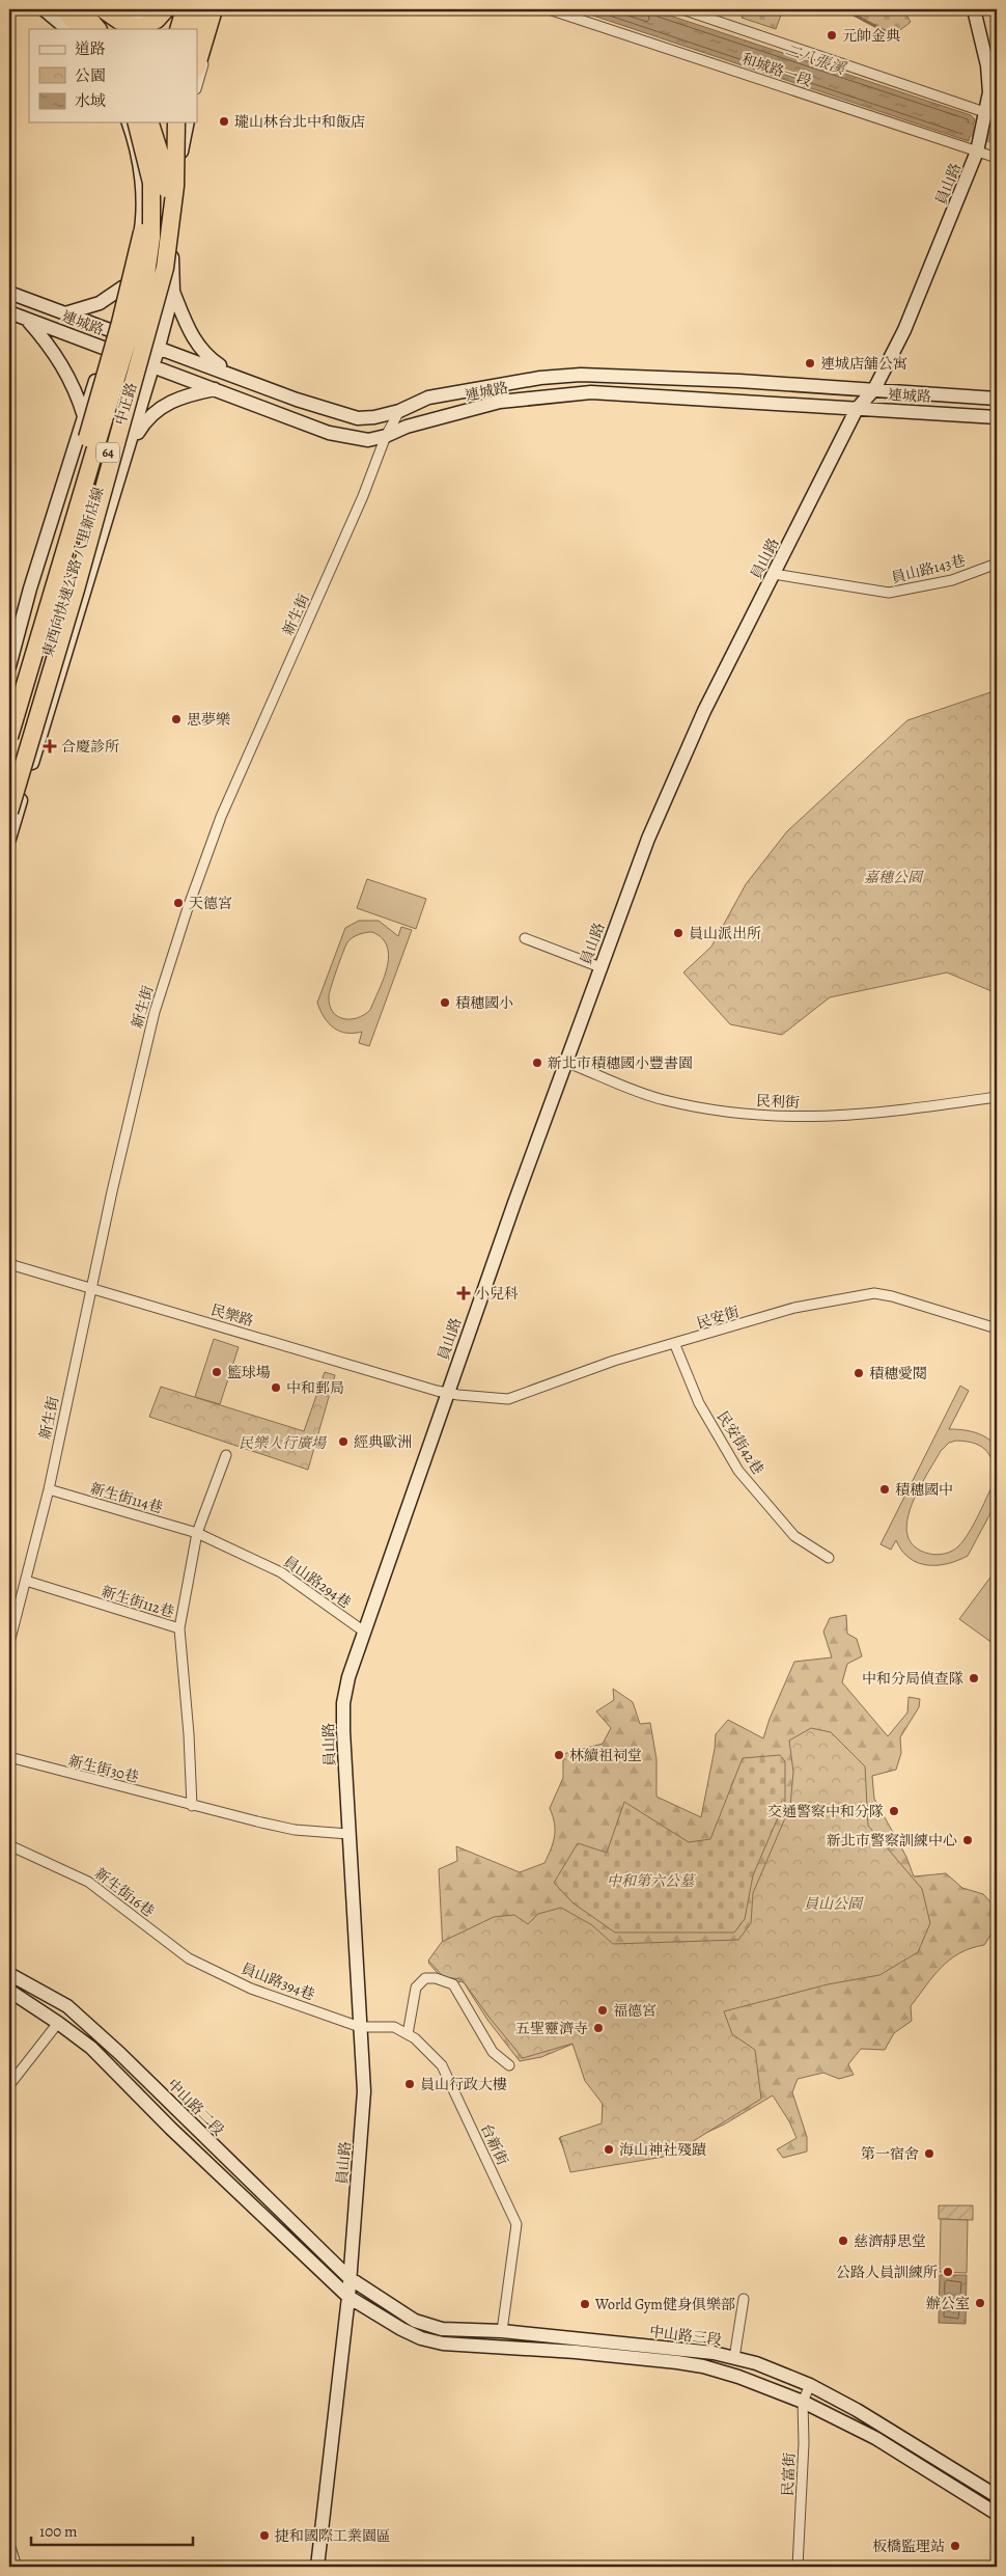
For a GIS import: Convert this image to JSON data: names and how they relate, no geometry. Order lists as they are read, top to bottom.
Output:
{
  "streets": {
    "highway": ["64", "東西向快速公路 八里新店線"],
    "main road": [
      "員山路",
      "連城路",
      "中正路",
      "中山路二段",
      "中山路三段"
    ],
    "street": [
      "和城路一段",
      "員山路143巷",
      "新生街",
      "民利街",
      "民樂路",
      "民安街",
      "民安街42巷",
      "新生街114巷",
      "員山路294巷",
      "新生街112巷",
      "新生街30巷",
      "新生街16巷",
      "員山路394巷",
      "台新街",
      "民富街"
    ]
  },
  "crossings": [
    ["和城路一段", "員山路"],
    ["員山路", "連城路"],
    ["員山路", "員山路143巷"],
    ["員山路", "民利街"],
    ["員山路", "民樂路"],
    ["員山路", "民安街"],
    ["員山路", "員山路294巷"],
    ["員山路", "新生街30巷"],
    ["員山路", "員山路394巷"],
    ["員山路", "中山路二段"],
    ["員山路", "台新街"],
    ["員山路", "中山路三段"],
    ["連城路", "中正路"],
    ["連城路", "新生街"],
    ["新生街", "民樂路"],
    ["新生街", "新生街114巷"],
    ["新生街", "新生街112巷"],
    ["民樂路", "民安街"],
    ["民安街", "民安街42巷"],
    ["新生街114巷", "員山路294巷"],
    ["新生街114巷", "新生街112巷"],
    ["員山路294巷", "新生街112巷"],
    ["新生街16巷", "員山路394巷"],
    ["員山路394巷", "台新街"],
    ["中山路二段", "中山路三段"],
    ["台新街", "中山路三段"],
    ["中山路三段", "民富街"]
  ],
  "water": ["二八張溪"],
  "parks": [
    "嘉穗公園",
    "民樂人行廣場",
    "中和第六公墓",
    "員山公園"
  ],
  "places": {
    "other": [
      "元帥金典",
      "瓏山林台北中和飯店",
      "連城店舖公寓",
      "思夢樂",
      "天德宮",
      "員山派出所",
      "積穗國小",
      "新北市積穗國小豐書園",
      "籃球場",
      "積穗愛閱",
      "中和郵局",
      "經典歐洲",
      "積穗國中",
      "中和分局偵查隊",
      "林續祖祠堂",
      "交通警察中和分隊",
      "新北市警察訓練中心",
      "福德宮",
      "五聖靈濟寺",
      "員山行政大樓",
      "海山神社殘蹟",
      "第一宿舍",
      "慈濟靜思堂",
      "公路人員訓練所",
      "辦公室",
      "World Gym健身俱樂部",
      "捷和國際工業園區",
      "板橋監理站"
    ],
    "health": ["合慶診所", "小兒科"]
  },
  "legend": ["道路", "公園", "水域"],
  "scale_bar": "100 m"
}
